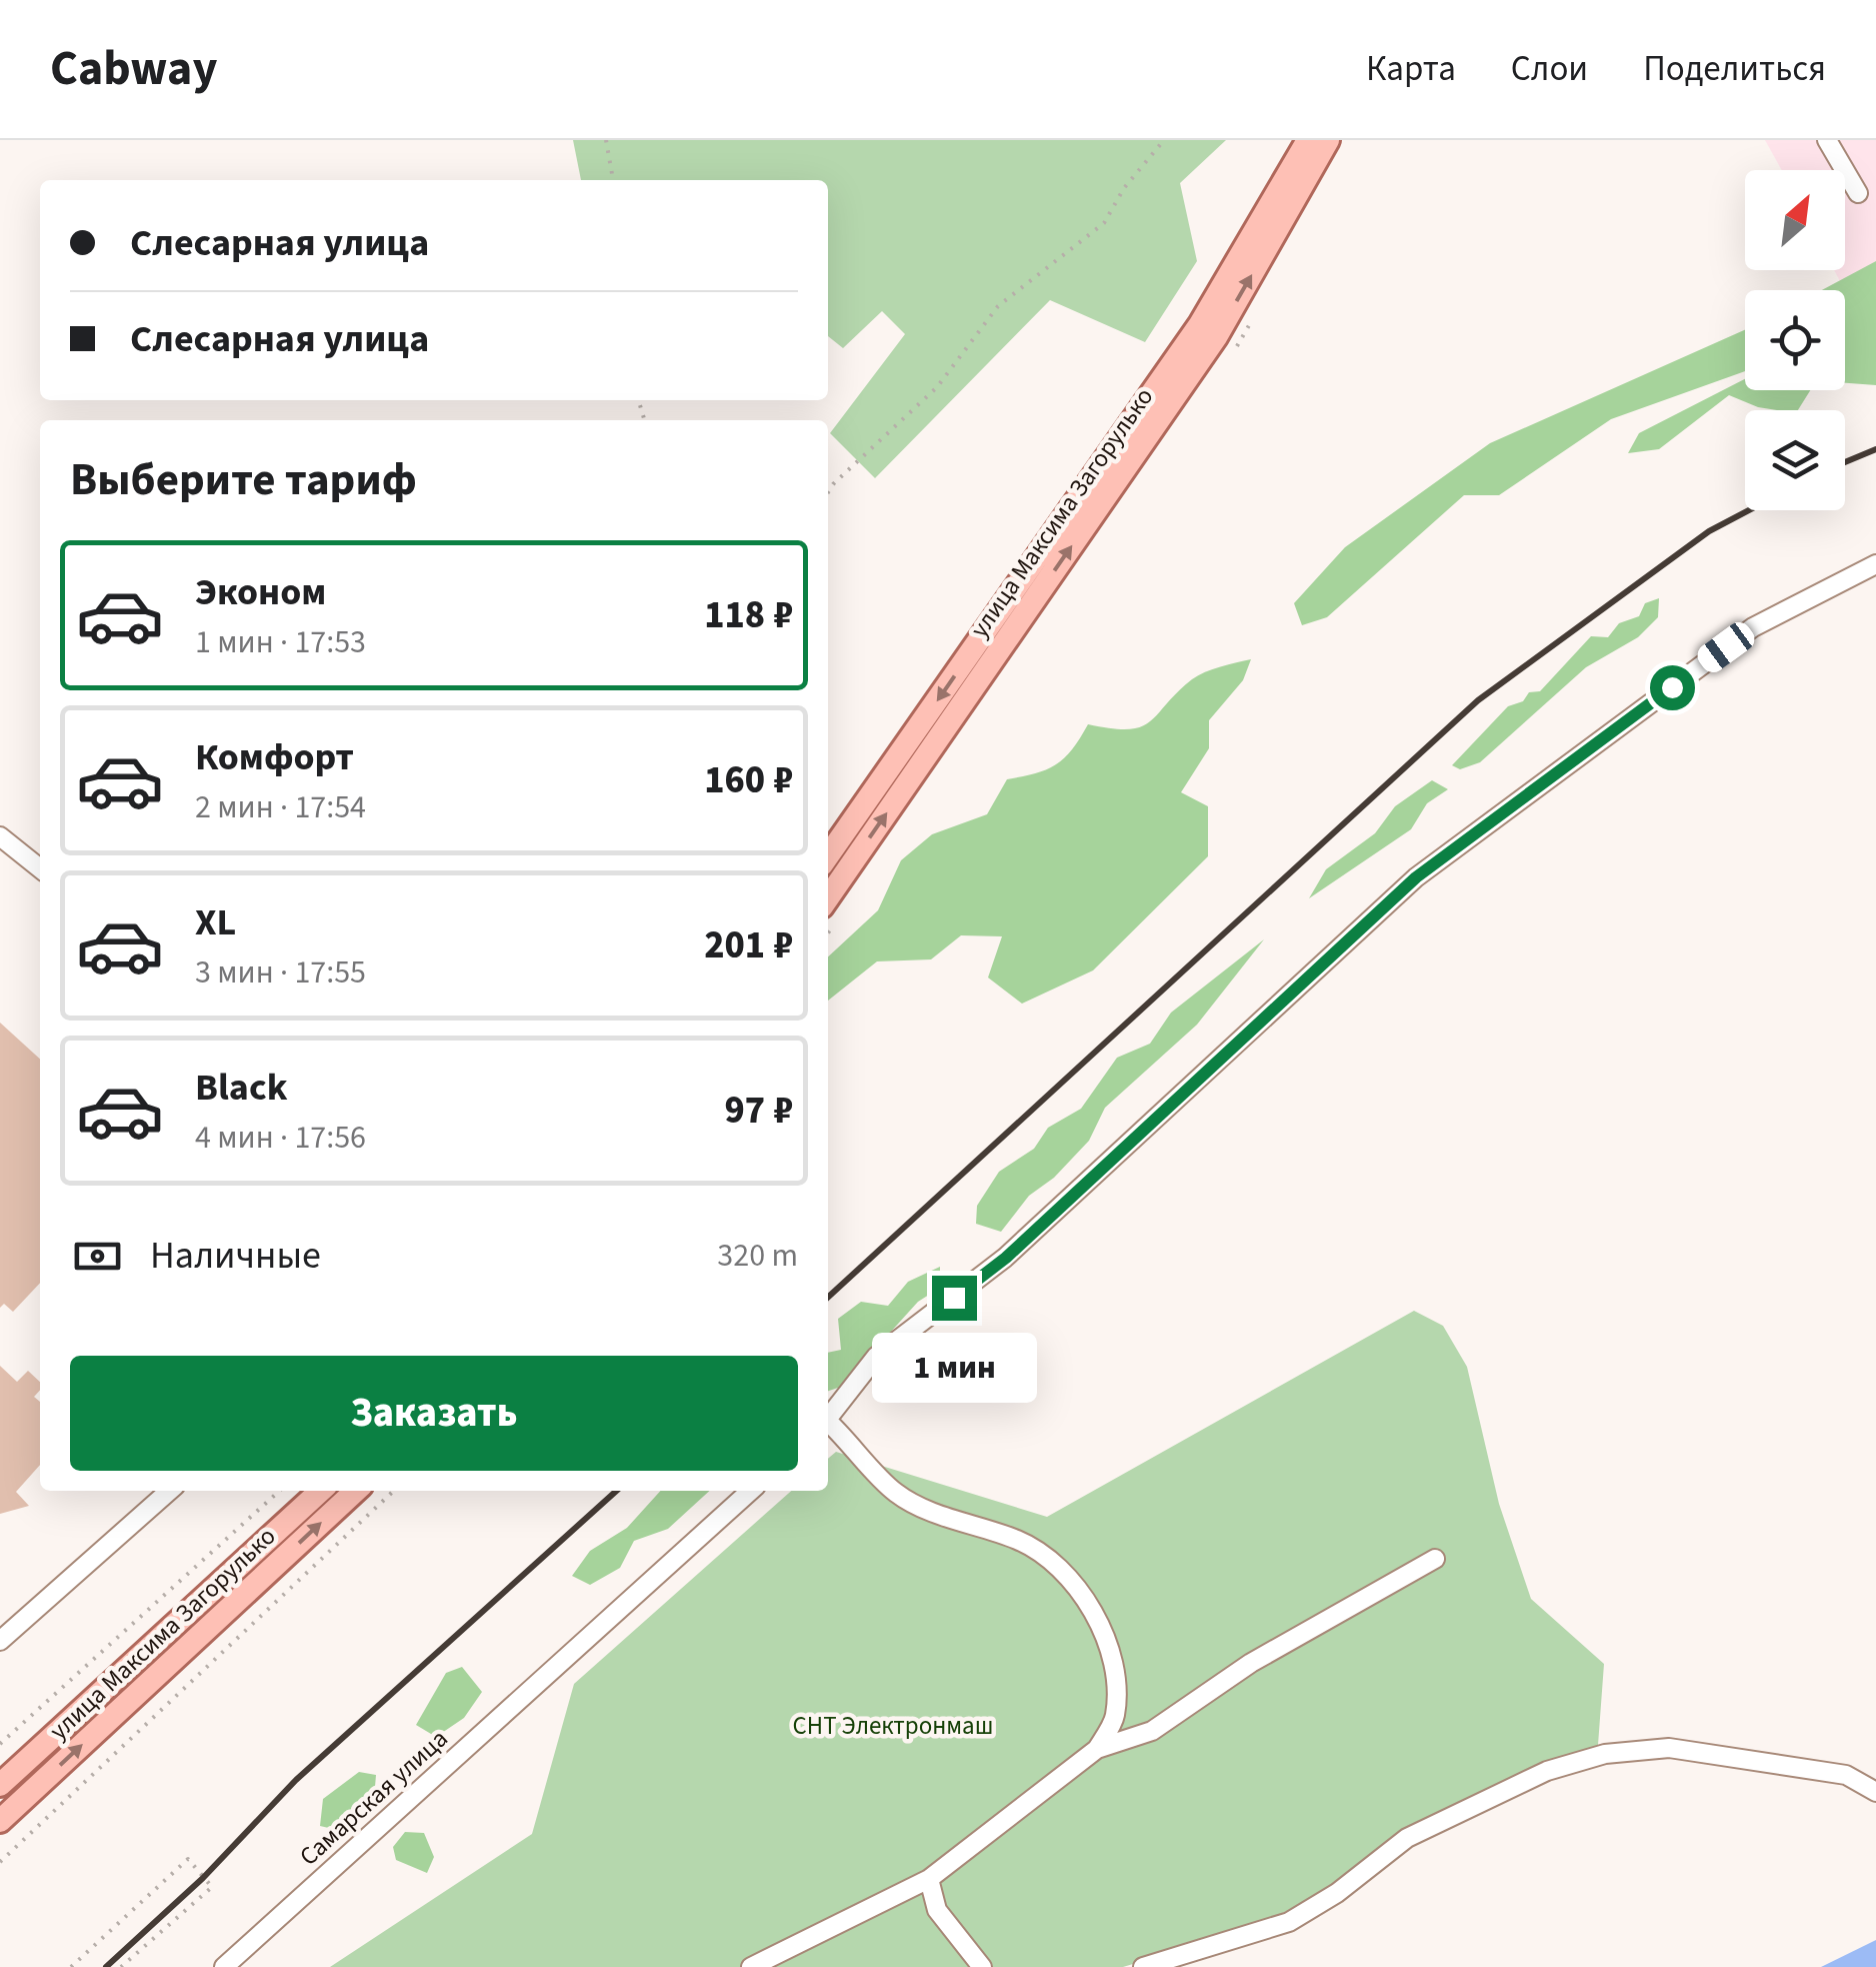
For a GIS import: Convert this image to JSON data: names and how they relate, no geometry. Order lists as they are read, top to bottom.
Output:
{
  "streets": {
    "main road": ["улица Максима Загорулько"],
    "street": ["Самарская улица"]
  },
  "parks": ["СНТ Электронмаш"],
  "north": "top right",
  "page": {
    "header": "Cabway",
    "nav": ["Карта", "Слои", "Поделиться"],
    "banner": ["Слесарная улица", "Слесарная улица"],
    "heading": "Выберите тариф",
    "list": [
      {
        "name": "Эконом",
        "note": "1 мин · 17:53",
        "value": "118 ₽"
      },
      {
        "name": "Комфорт",
        "note": "2 мин · 17:54",
        "value": "160 ₽"
      },
      {
        "name": "XL",
        "note": "3 мин · 17:55",
        "value": "201 ₽"
      },
      {
        "name": "Black",
        "note": "4 мин · 17:56",
        "value": "97 ₽"
      }
    ],
    "pay": ["Наличные", "320 m"],
    "bubble": "1 мин",
    "buttons": "Заказать"
  }
}
